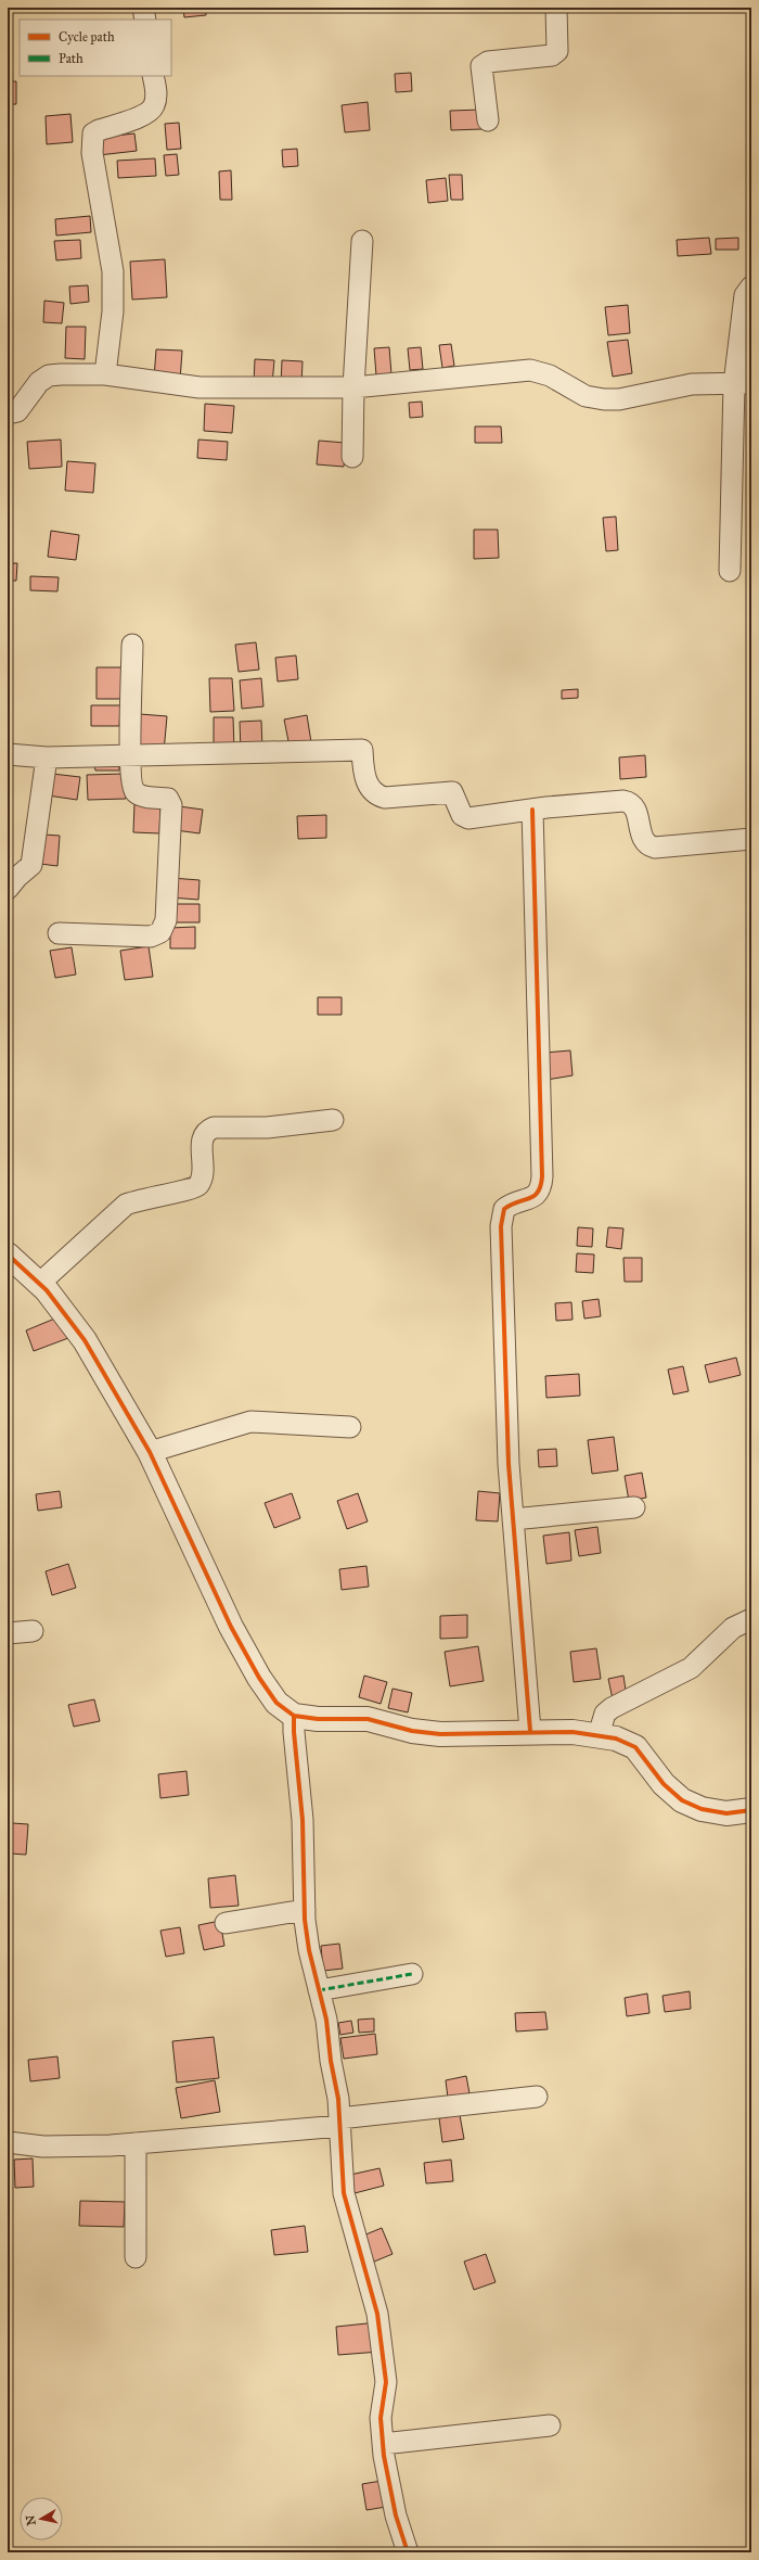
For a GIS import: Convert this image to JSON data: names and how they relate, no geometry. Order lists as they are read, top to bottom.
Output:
{
  "legend": ["Cycle path", "Path"],
  "north": "left"
}
